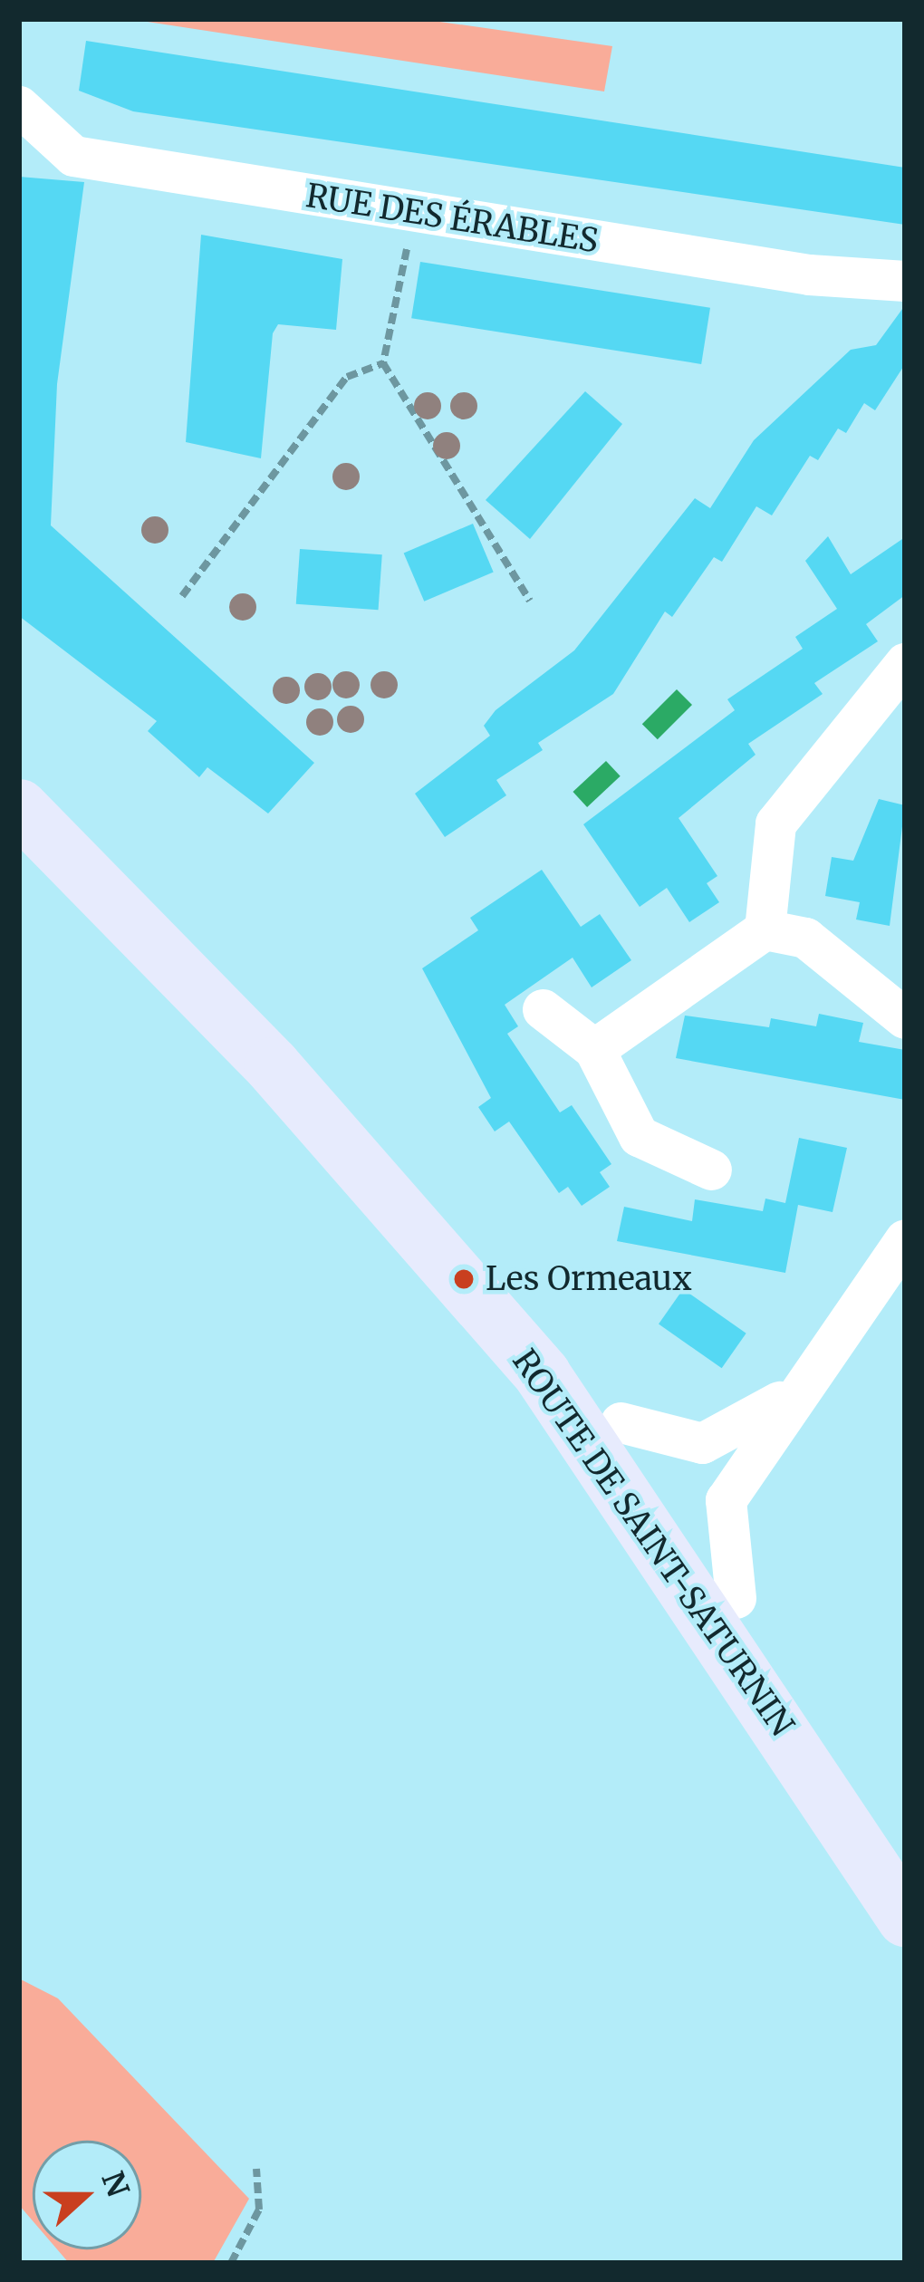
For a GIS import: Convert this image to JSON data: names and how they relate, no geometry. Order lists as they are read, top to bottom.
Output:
{
  "streets": {
    "main road": ["ROUTE DE SAINT-SATURNIN"],
    "street": ["RUE DES ÉRABLES"]
  },
  "places": ["Les Ormeaux"],
  "north": "right"
}
